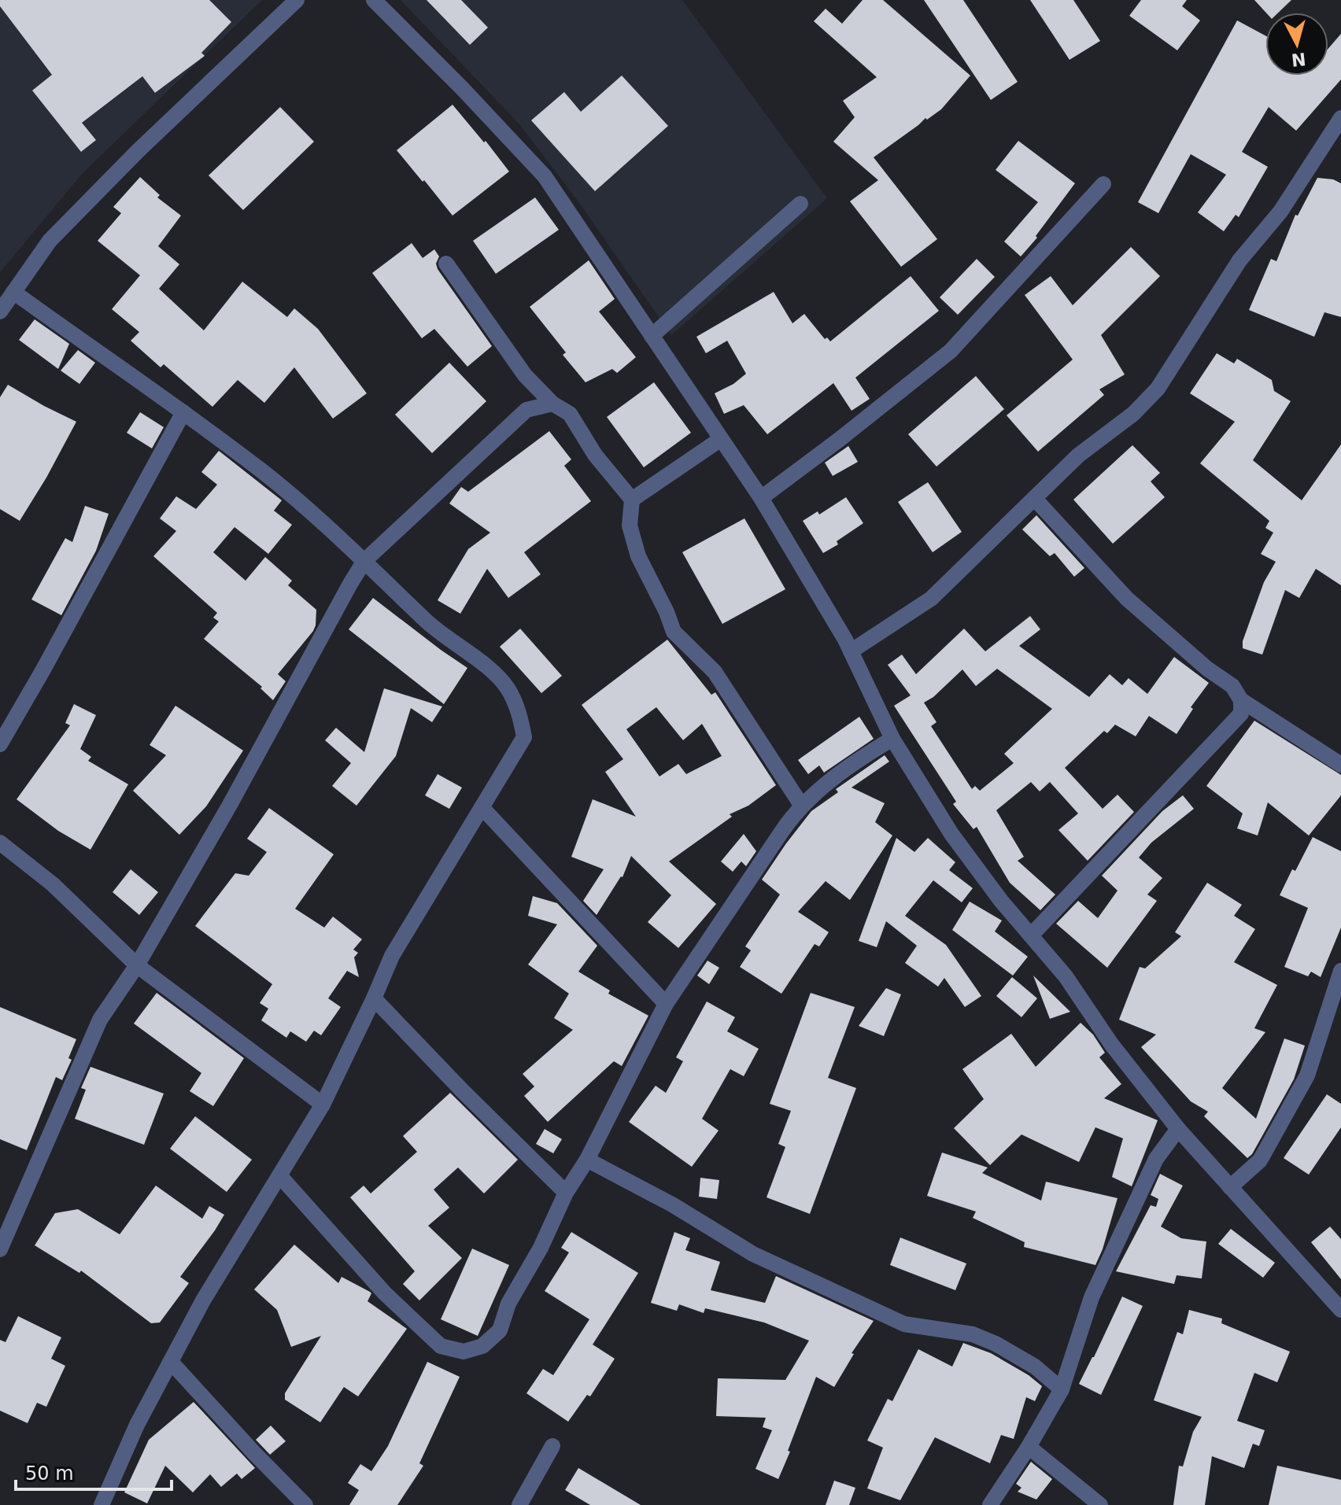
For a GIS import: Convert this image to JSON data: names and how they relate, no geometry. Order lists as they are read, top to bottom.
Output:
{
  "scale_bar": "50 m",
  "north": "bottom"
}
